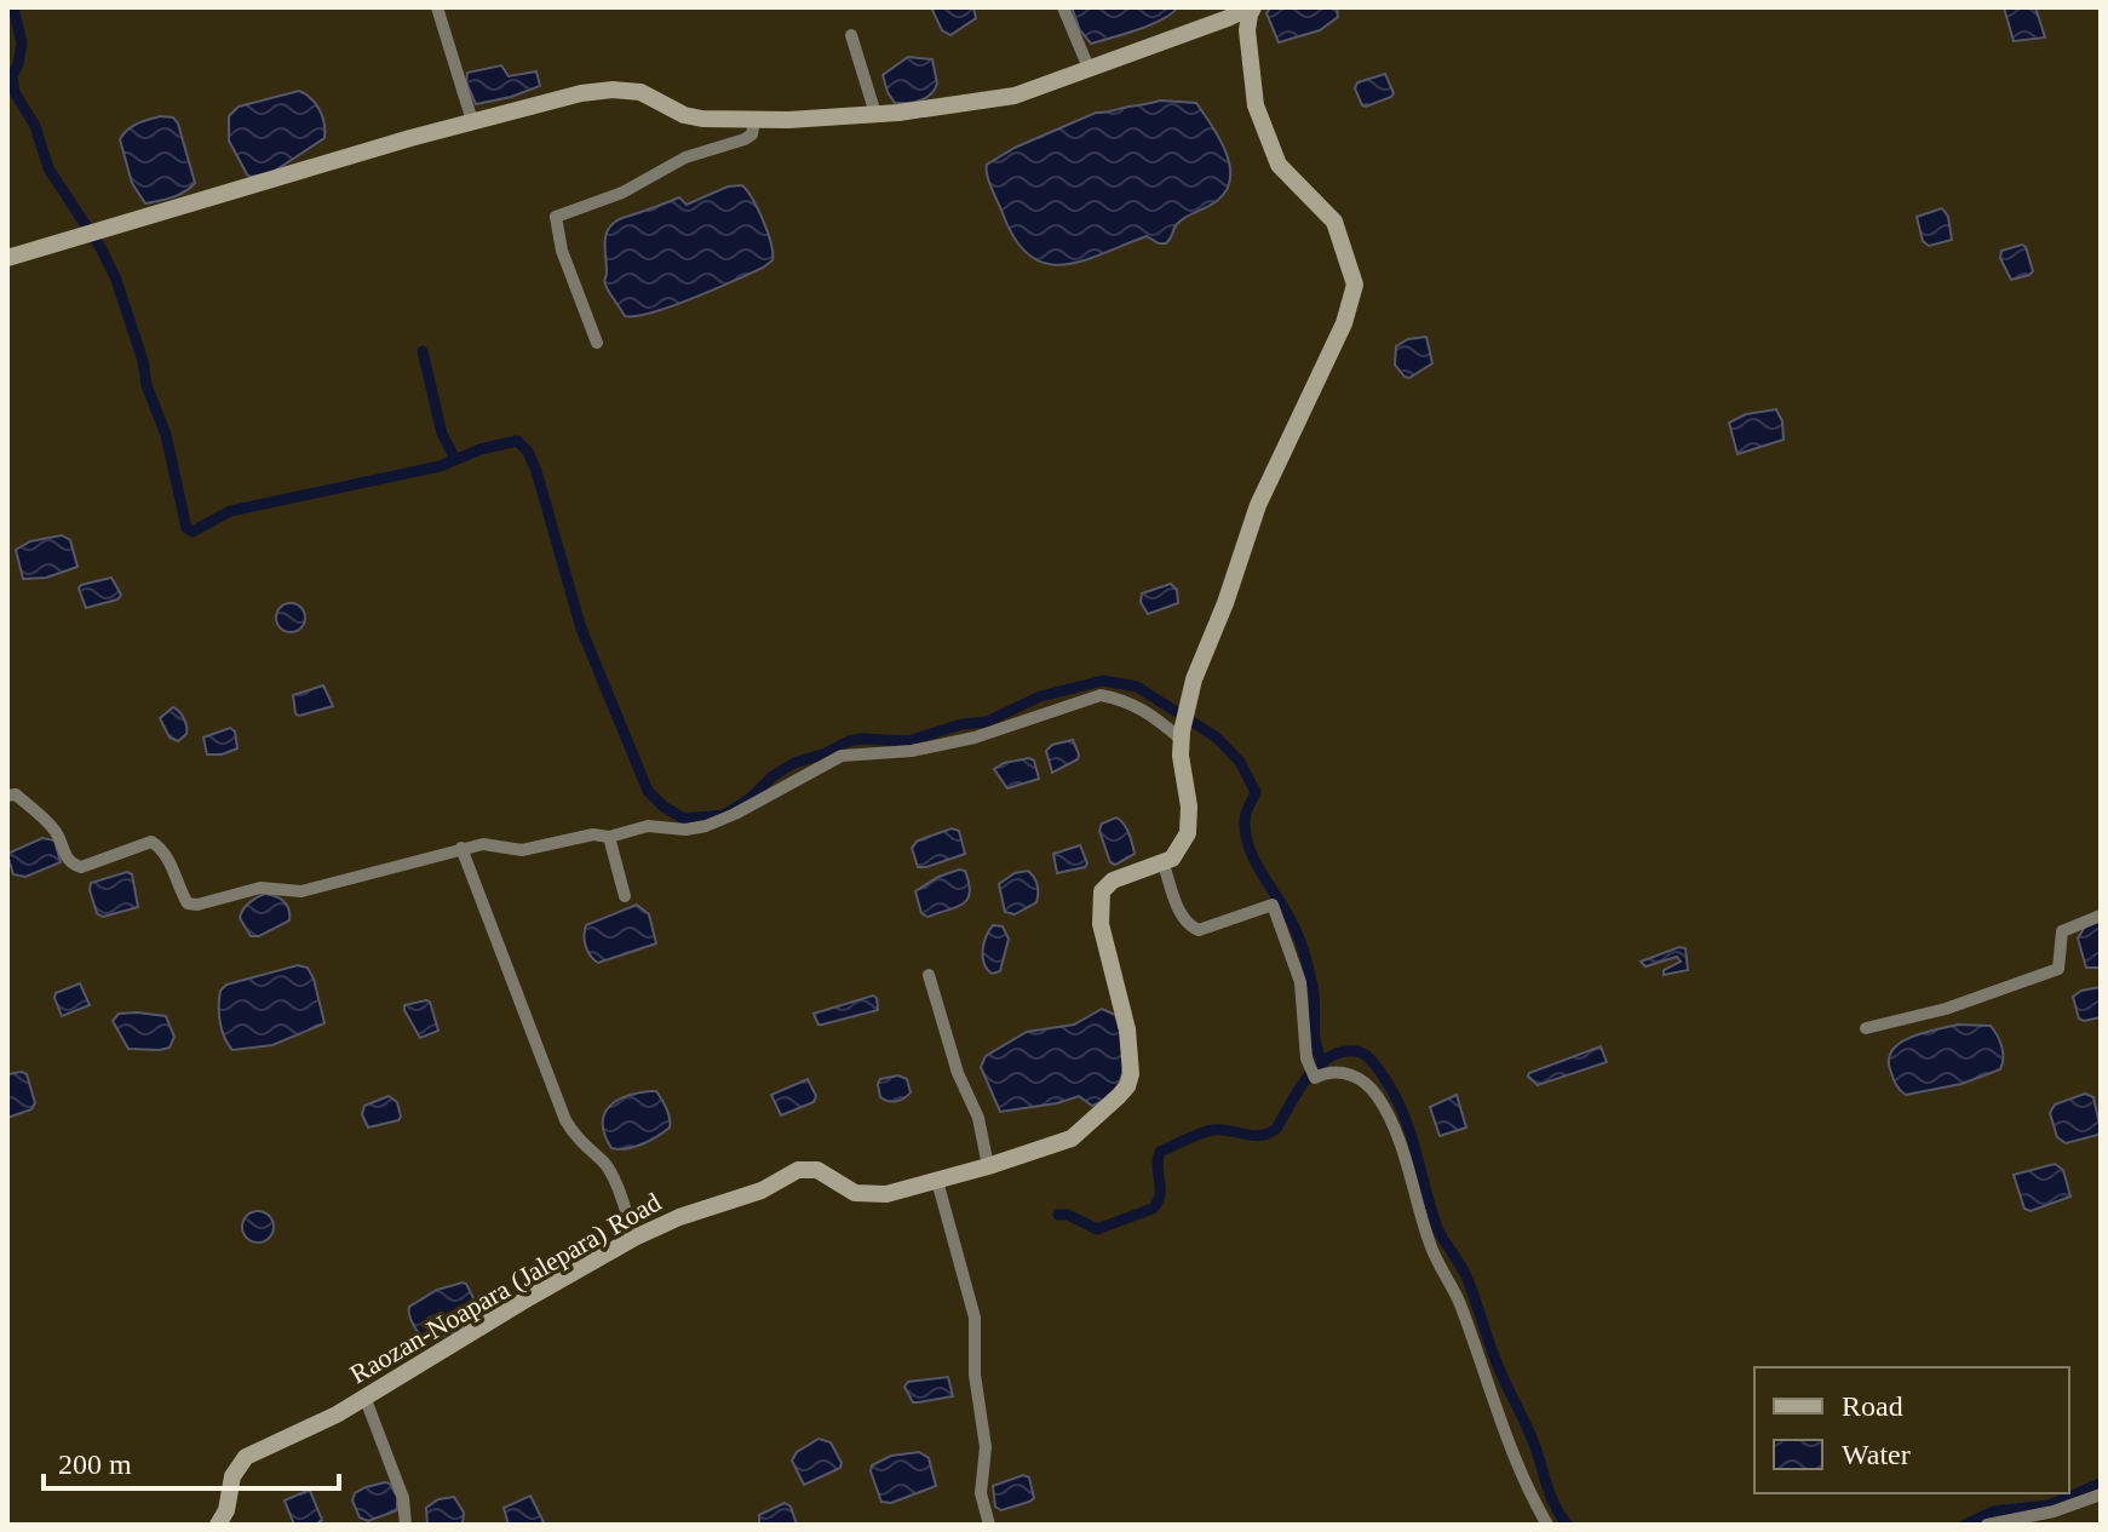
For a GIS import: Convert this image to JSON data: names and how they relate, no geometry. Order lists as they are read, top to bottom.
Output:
{
  "streets": {
    "main road": ["Raozan-Noapara (Jalepara) Road"]
  },
  "legend": ["Road", "Water"],
  "scale_bar": "200 m"
}
